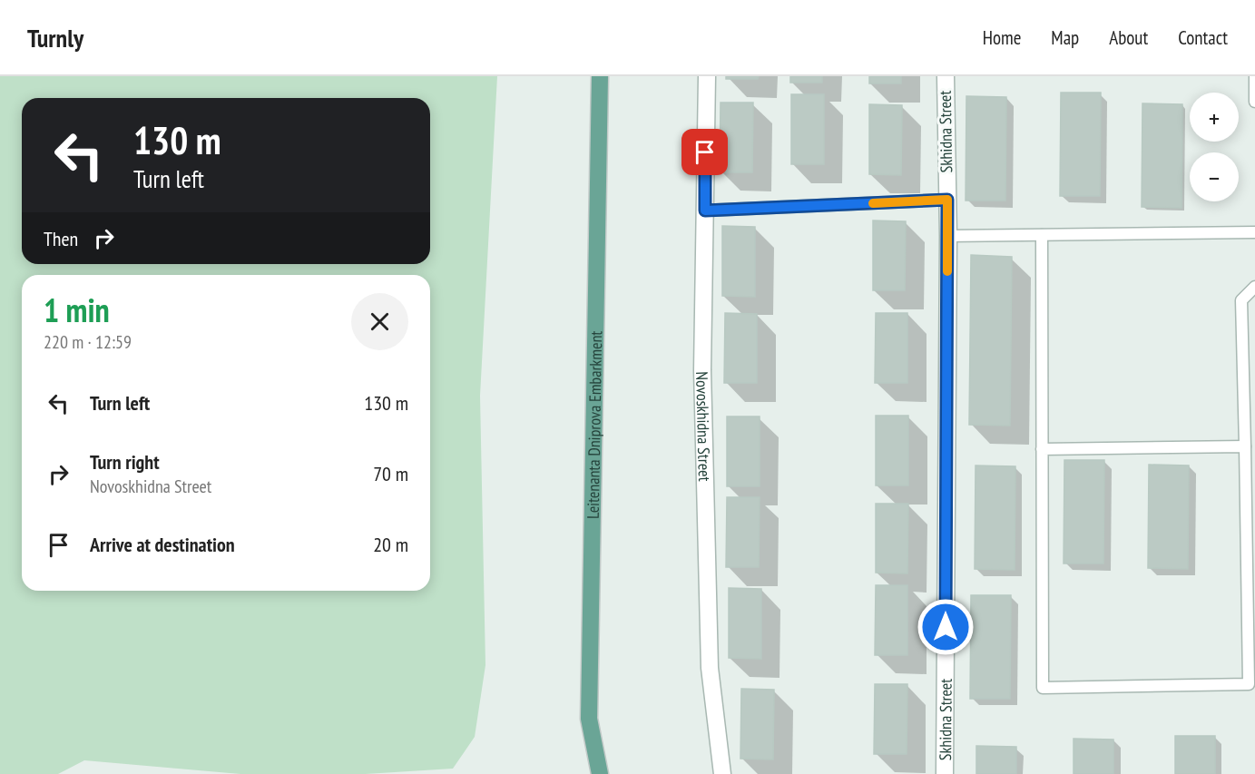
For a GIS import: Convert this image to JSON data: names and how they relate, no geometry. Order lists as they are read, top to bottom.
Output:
{
  "streets": {
    "main road": ["Leitenanta Dniprova Embarkment"],
    "street": ["Skhidna Street", "Novoskhidna Street"]
  },
  "page": {
    "header": "Turnly",
    "nav": [
      "Home",
      "Map",
      "About",
      "Contact"
    ],
    "map_buttons": ["+", "−"],
    "turn": ["130 m", "Turn left"],
    "then": "Then",
    "heading": ["1 min", "220 m · 12:59"],
    "list": [
      {
        "name": "Turn left",
        "value": "130 m"
      },
      {
        "name": "Turn right",
        "note": "Novoskhidna Street",
        "value": "70 m"
      },
      {
        "name": "Arrive at destination",
        "value": "20 m"
      }
    ]
  }
}
